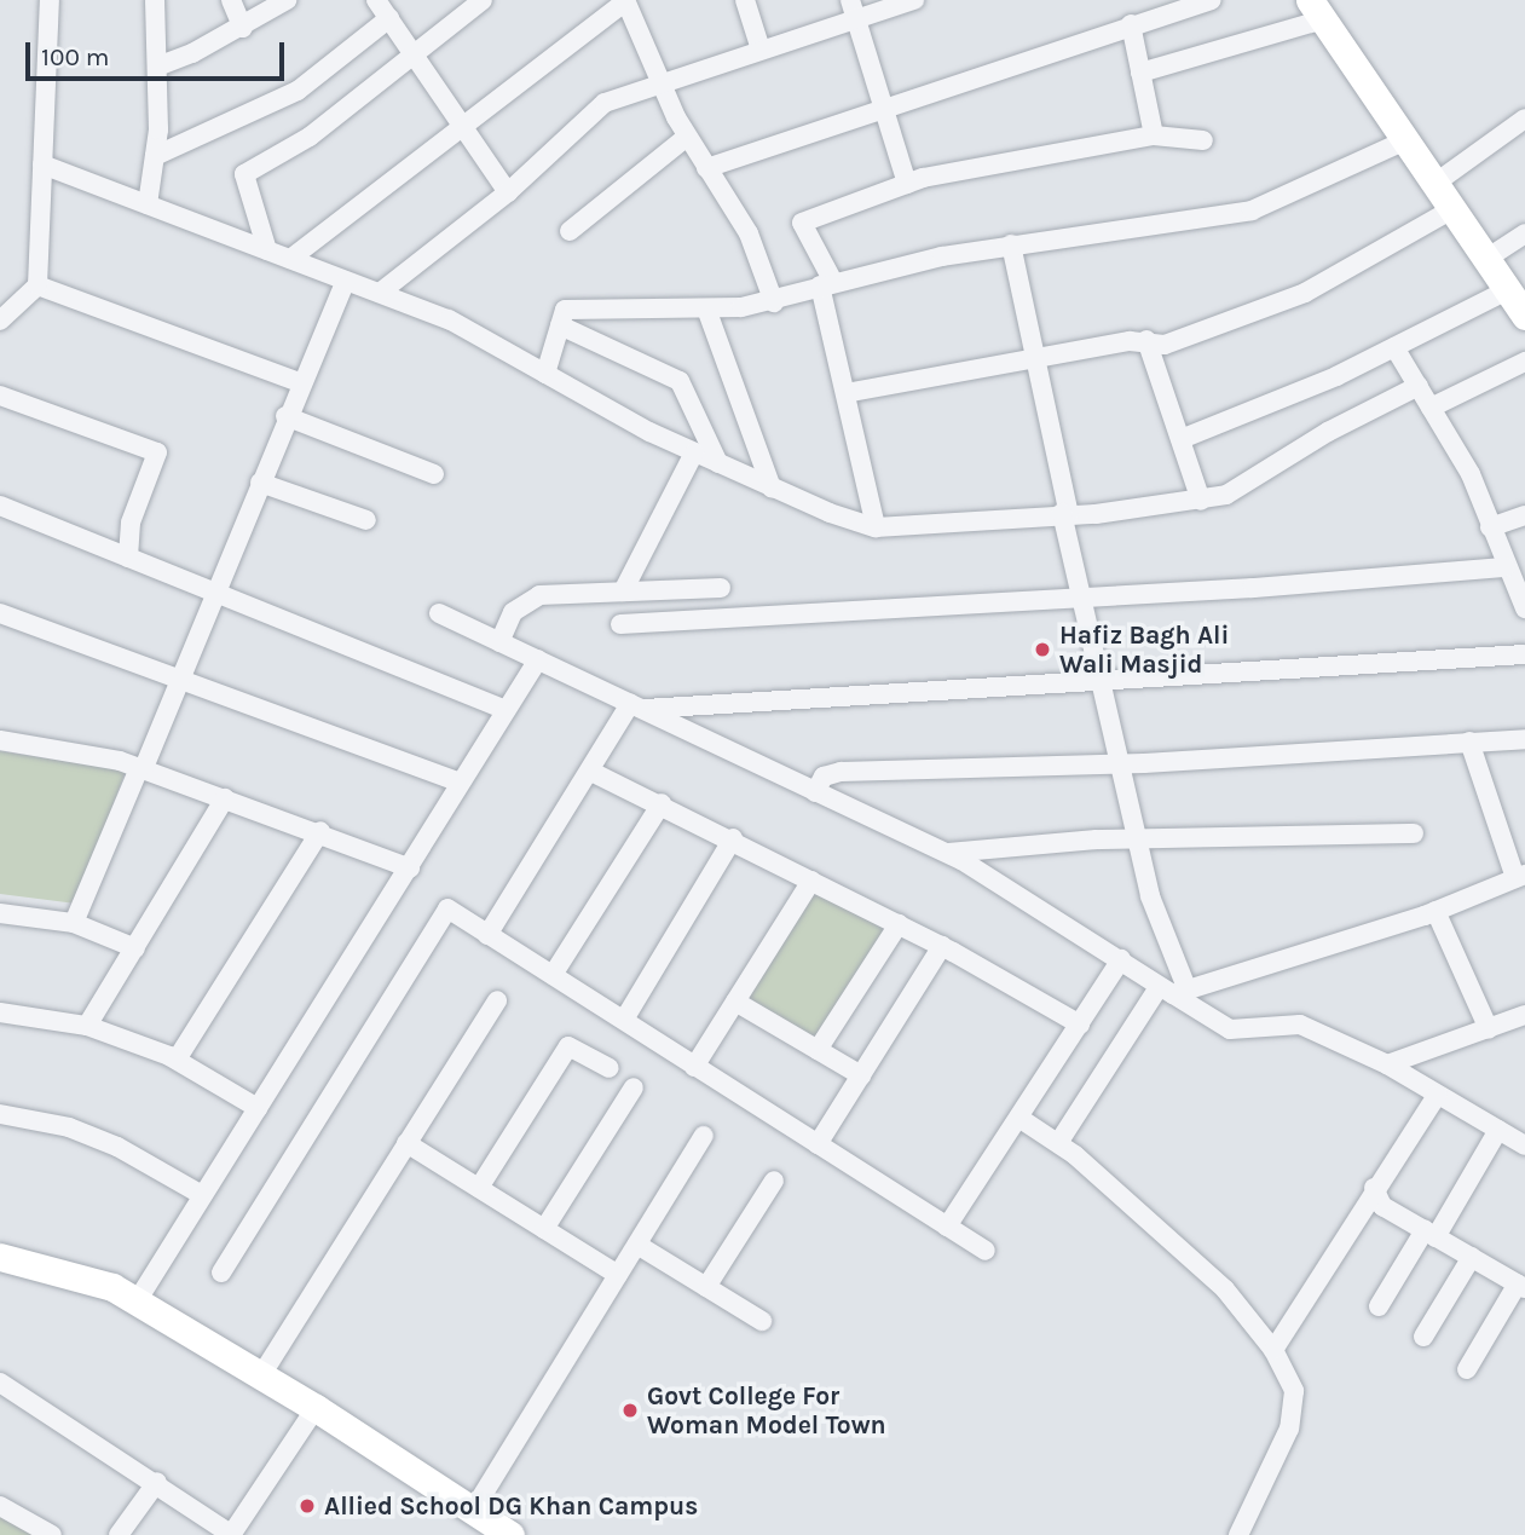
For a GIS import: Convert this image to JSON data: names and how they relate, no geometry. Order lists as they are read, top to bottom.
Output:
{
  "places": ["Hafiz Bagh Ali Wali Masjid", "Govt College For Woman Model Town", "Allied School DG Khan Campus"],
  "scale_bar": "100 m"
}
